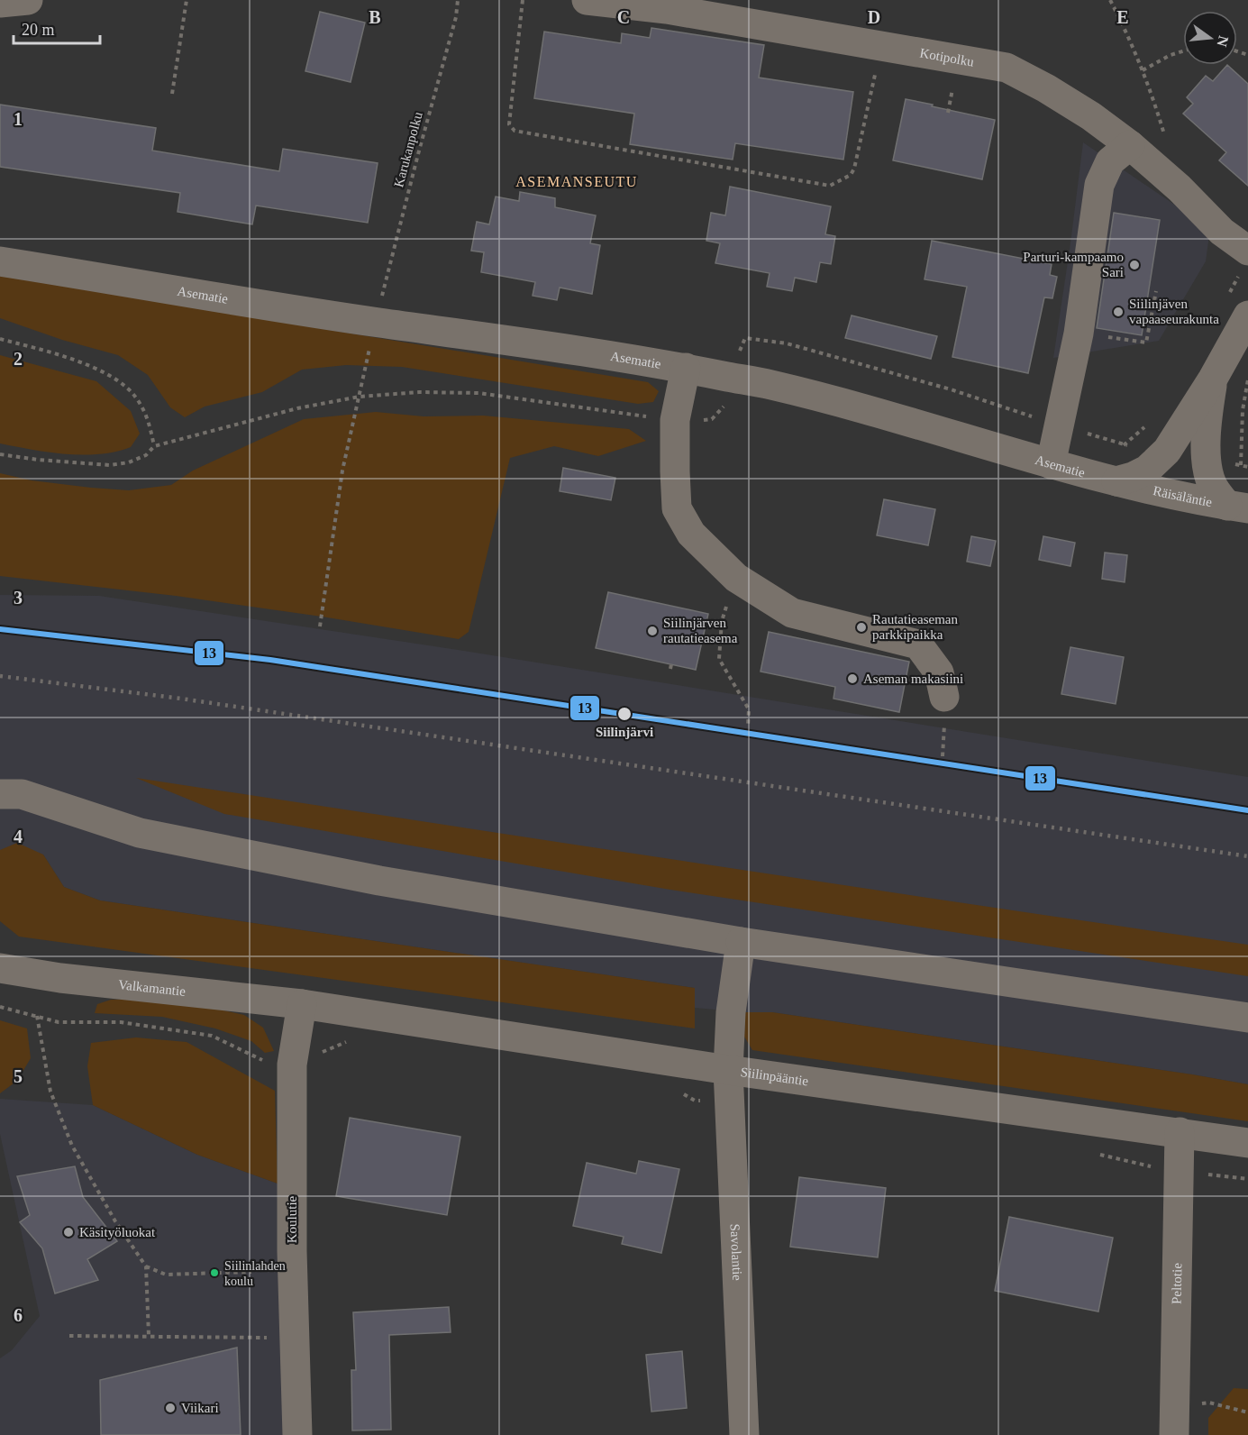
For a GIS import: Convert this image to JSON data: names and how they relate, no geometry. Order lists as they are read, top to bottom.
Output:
{
  "streets": {
    "street": [
      "Kotipolku",
      "Asematie",
      "Räisäläntie",
      "Valkamantie",
      "Siilinpääntie",
      "Koulutie",
      "Savolantie",
      "Peltotie"
    ],
    "path": ["Karukanpolku"]
  },
  "crossings": [
    ["Karukanpolku", "Asematie"],
    ["Asematie", "Räisäläntie"],
    ["Valkamantie", "Siilinpääntie"],
    ["Valkamantie", "Koulutie"],
    ["Siilinpääntie", "Koulutie"],
    ["Siilinpääntie", "Savolantie"],
    ["Siilinpääntie", "Peltotie"]
  ],
  "districts": ["ASEMANSEUTU"],
  "places": [
    "Parturi-kampaamo Sari",
    "Siilinjäven vapaaseurakunta",
    "Rautatieaseman parkkipaikka",
    "Siilinjärven rautatieasema",
    "Aseman makasiini",
    "Siilinjärvi",
    "Käsityöluokat",
    "Siilinlahden koulu",
    "Viikari"
  ],
  "lines": ["transit line 13"],
  "scale_bar": "20 m",
  "north": "right",
  "grid": {
    "columns": [
      "B",
      "C",
      "D",
      "E"
    ],
    "rows": [
      "1",
      "2",
      "3",
      "4",
      "5",
      "6"
    ]
  }
}
